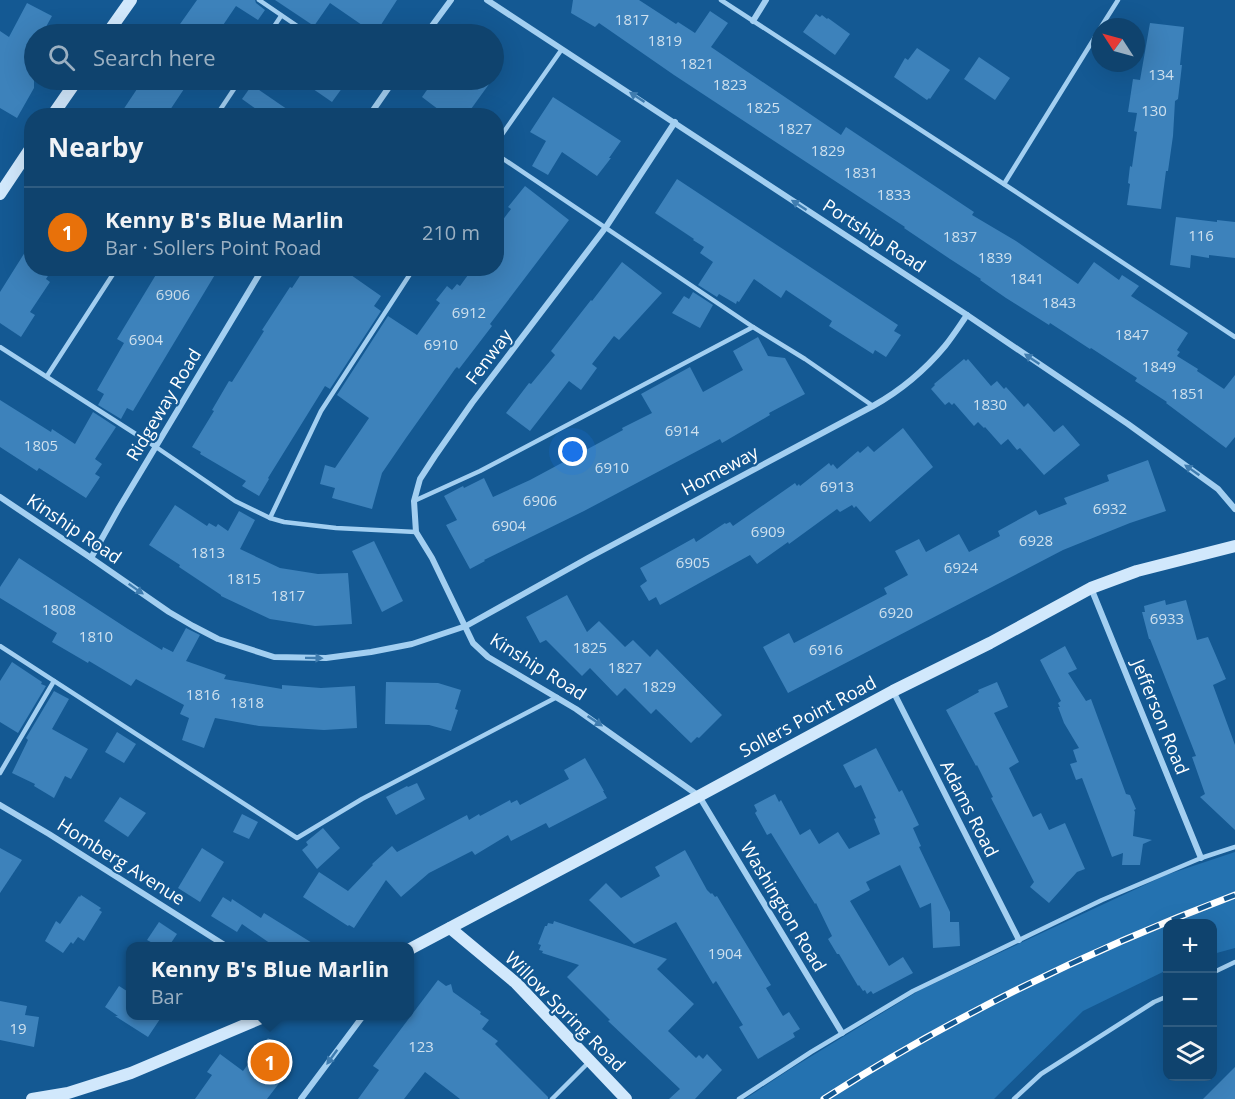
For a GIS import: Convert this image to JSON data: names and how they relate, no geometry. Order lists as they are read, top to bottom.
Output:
{
  "streets": {
    "street": [
      "Portship Road",
      "Fenway",
      "Ridgeway Road",
      "Homeway",
      "Kinship Road",
      "Sollers Point Road",
      "Jefferson Road",
      "Adams Road",
      "Homberg Avenue",
      "Washington Road",
      "Willow Spring Road"
    ]
  },
  "crossings": [
    ["Portship Road", "Fenway"],
    ["Portship Road", "Homeway"],
    ["Fenway", "Homeway"],
    ["Fenway", "Kinship Road"],
    ["Ridgeway Road", "Kinship Road"],
    ["Homeway", "Kinship Road"],
    ["Kinship Road", "Sollers Point Road"],
    ["Kinship Road", "Washington Road"],
    ["Sollers Point Road", "Jefferson Road"],
    ["Sollers Point Road", "Adams Road"],
    ["Sollers Point Road", "Washington Road"],
    ["Sollers Point Road", "Willow Spring Road"]
  ],
  "one_way": ["Portship Road", "Kinship Road"],
  "house_numbers": [
    "1817",
    "1819",
    "1821",
    "134",
    "1823",
    "1825",
    "130",
    "1827",
    "1829",
    "1831",
    "1833",
    "116",
    "1837",
    "1839",
    "1841",
    "6906",
    "1843",
    "6912",
    "1847",
    "6904",
    "6910",
    "1849",
    "1851",
    "1830",
    "6914",
    "1805",
    "6910",
    "6913",
    "6906",
    "6932",
    "6904",
    "6909",
    "6928",
    "1813",
    "6905",
    "6924",
    "1815",
    "1817",
    "1808",
    "6920",
    "6933",
    "1810",
    "1825",
    "6916",
    "1827",
    "1829",
    "1816",
    "1818",
    "1904",
    "19",
    "123"
  ],
  "north": "top left",
  "page": {
    "search": "Search here",
    "heading": "Nearby",
    "list": [
      {
        "mark": "1",
        "name": "Kenny B's Blue Marlin",
        "note": "Bar · Sollers Point Road",
        "value": "210 m"
      }
    ],
    "map_buttons": ["+", "−"],
    "popup": ["Kenny B's Blue Marlin", "Bar"],
    "pins": "1"
  }
}
